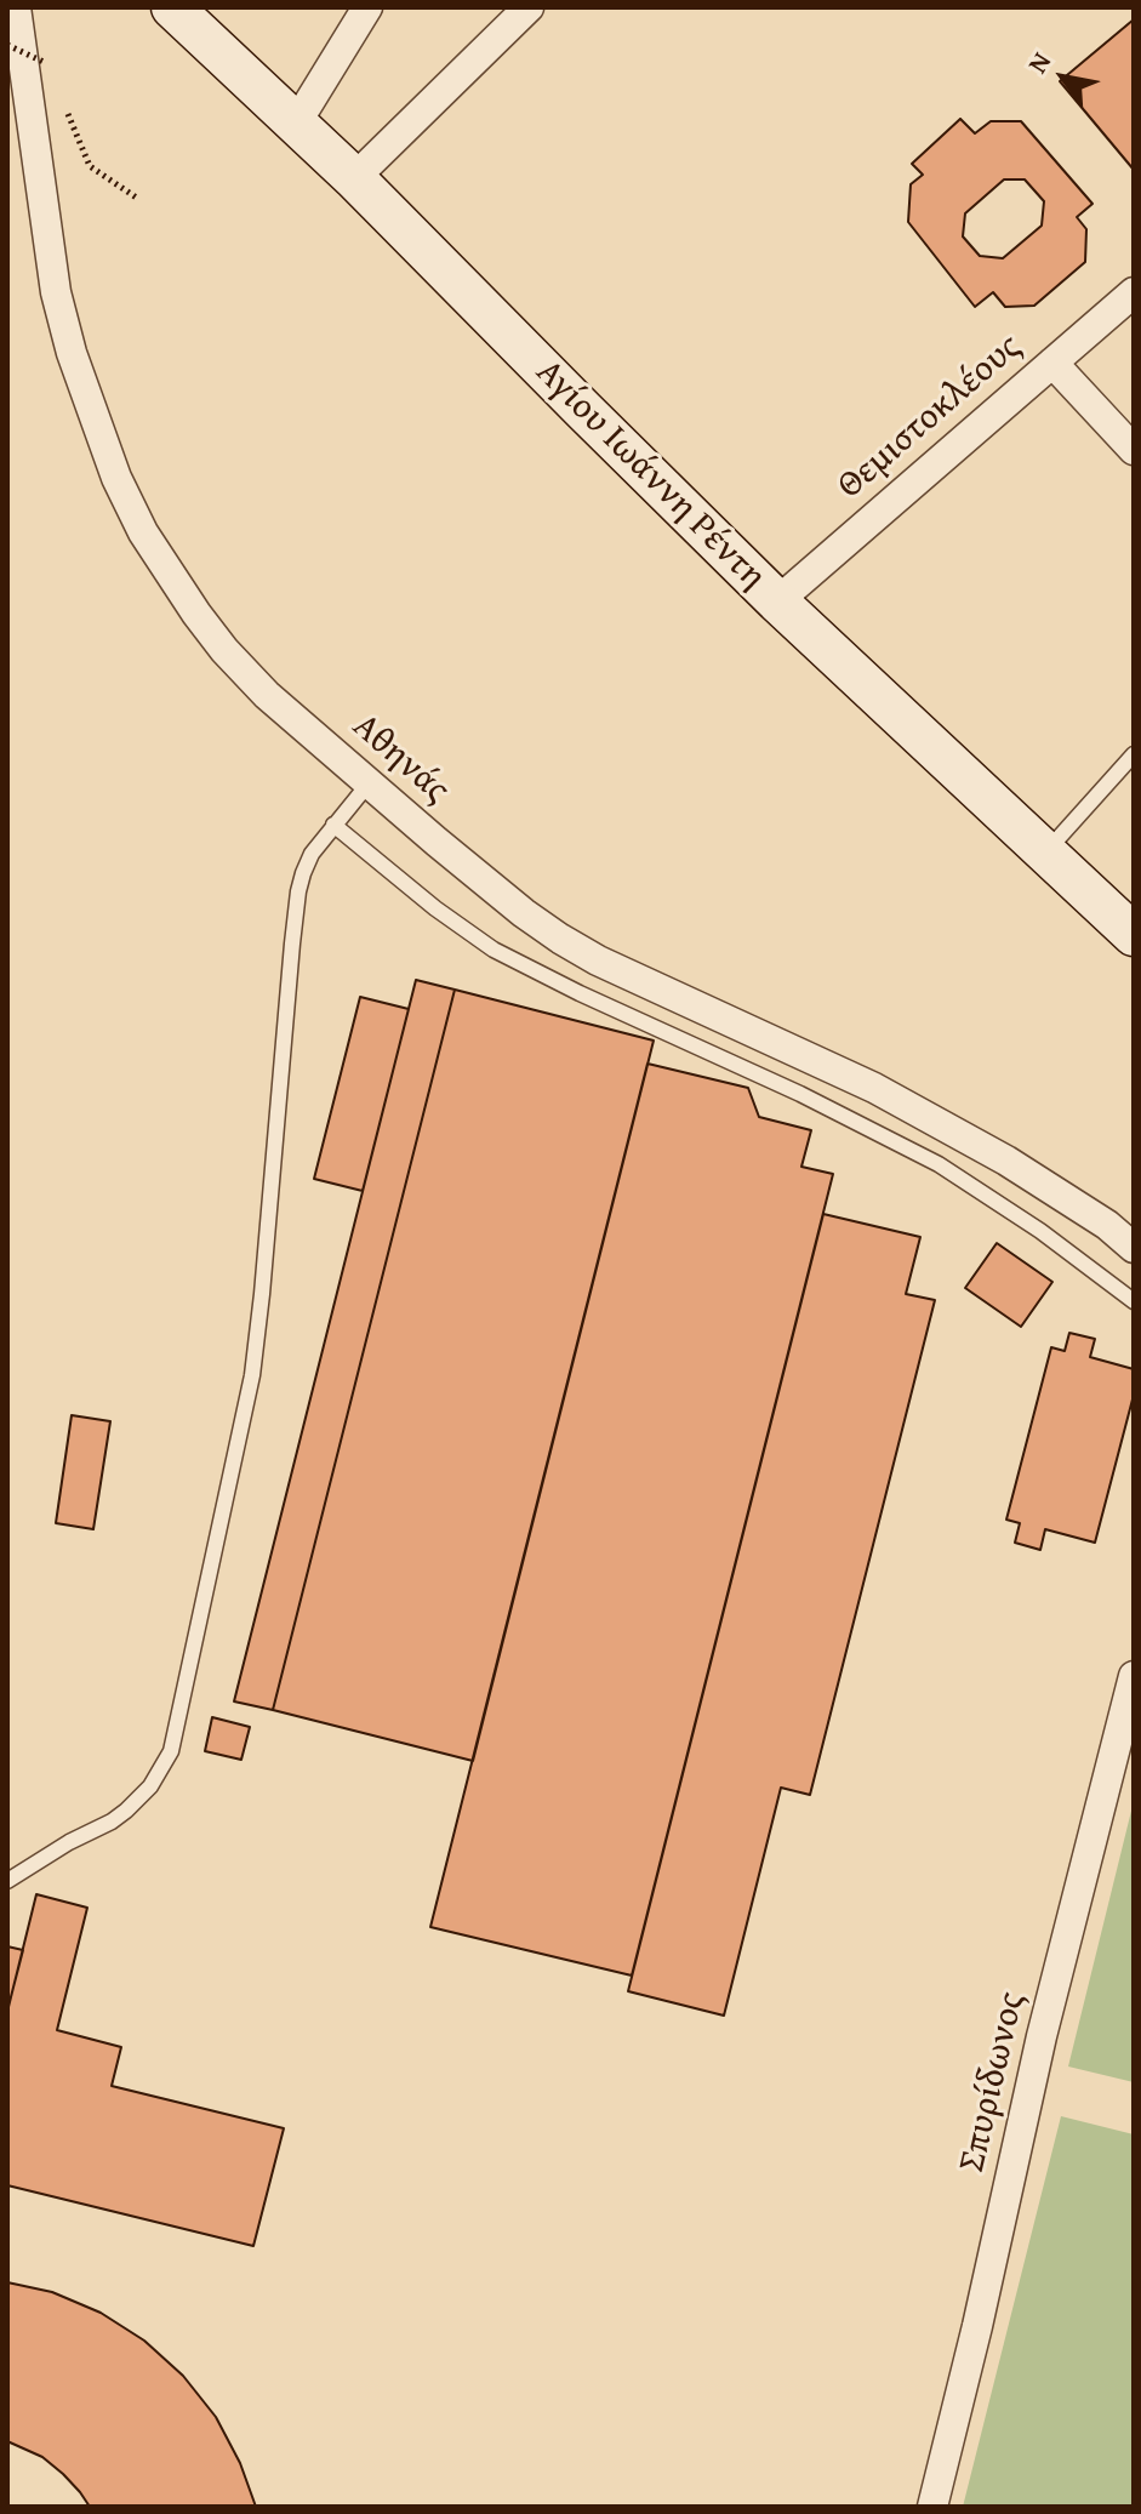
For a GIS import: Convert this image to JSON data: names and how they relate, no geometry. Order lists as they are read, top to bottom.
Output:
{
  "streets": {
    "street": [
      "Θεμιστοκλέους",
      "Αγίου Ιωάννη Ρέντη",
      "Αθηνάς",
      "Σπυρίδωνος"
    ]
  },
  "crossings": [
    ["Θεμιστοκλέους", "Αγίου Ιωάννη Ρέντη"]
  ],
  "north": "top left"
}
